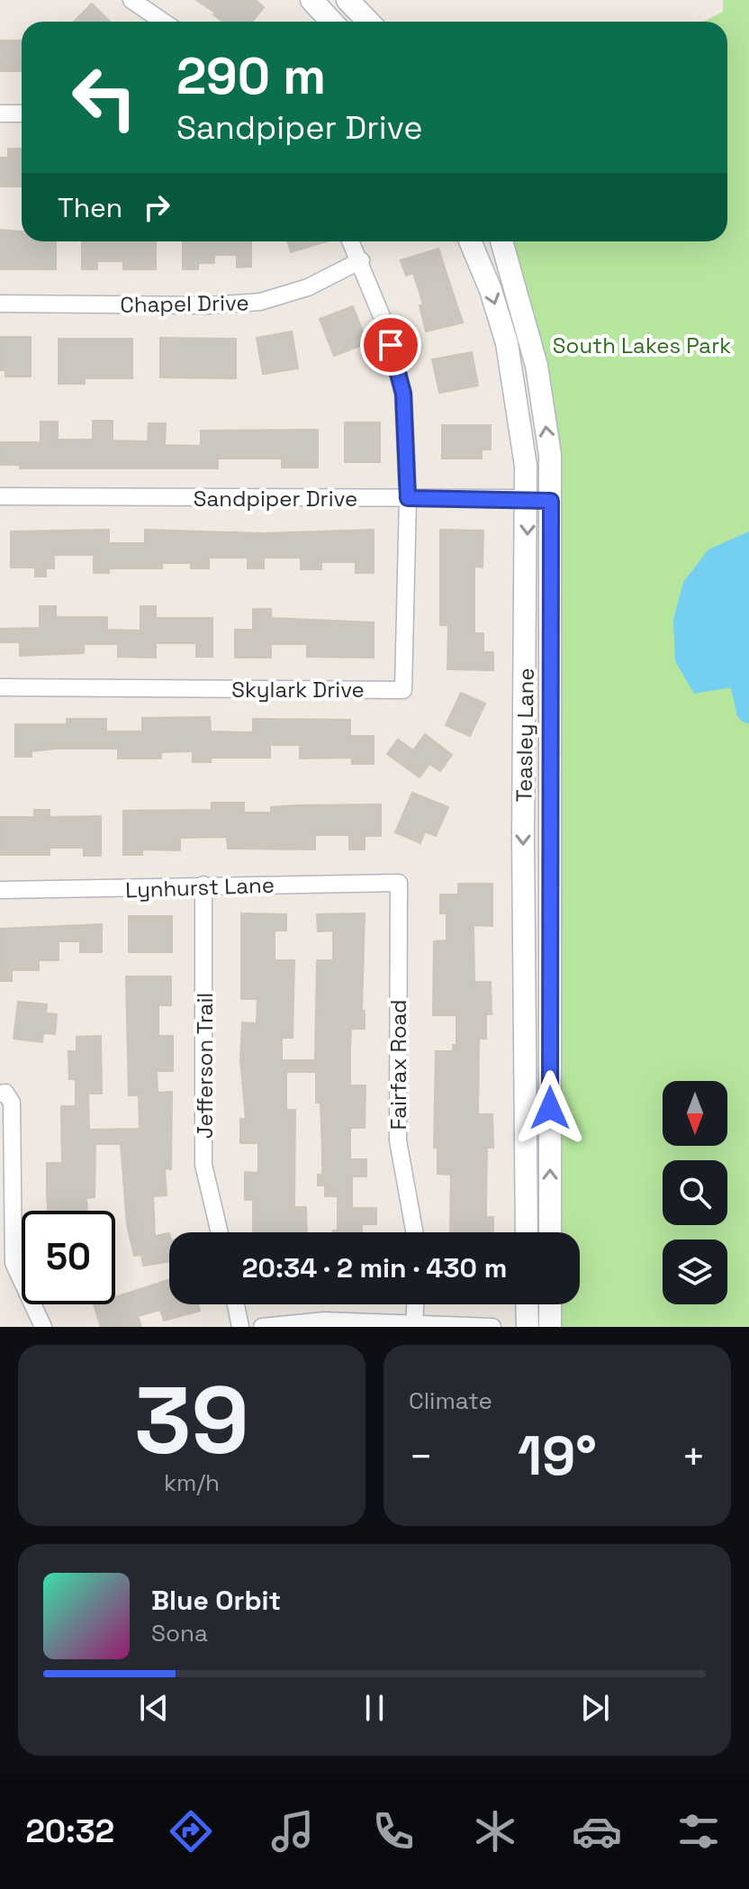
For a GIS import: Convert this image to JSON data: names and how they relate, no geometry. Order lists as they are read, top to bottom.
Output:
{
  "streets": {
    "main road": ["Teasley Lane"],
    "street": [
      "Chapel Drive",
      "Sandpiper Drive",
      "Skylark Drive",
      "Lynhurst Lane",
      "Fairfax Road",
      "Jefferson Trail"
    ]
  },
  "crossings": [
    ["Sandpiper Drive", "Skylark Drive"],
    ["Sandpiper Drive", "Teasley Lane"],
    ["Lynhurst Lane", "Fairfax Road"],
    ["Lynhurst Lane", "Jefferson Trail"]
  ],
  "parks": ["South Lakes Park"],
  "north": "bottom",
  "page": {
    "turn": ["290 m", "Sandpiper Drive"],
    "then": "Then",
    "limit": "50",
    "trip": "20:34 · 2 min · 430 m",
    "tile": [
      ["39", "km/h"],
      "Climate"
    ],
    "heat": ["−", "19°", "+"],
    "song": ["Blue Orbit", "Sona"],
    "tabs": "20:32"
  }
}
